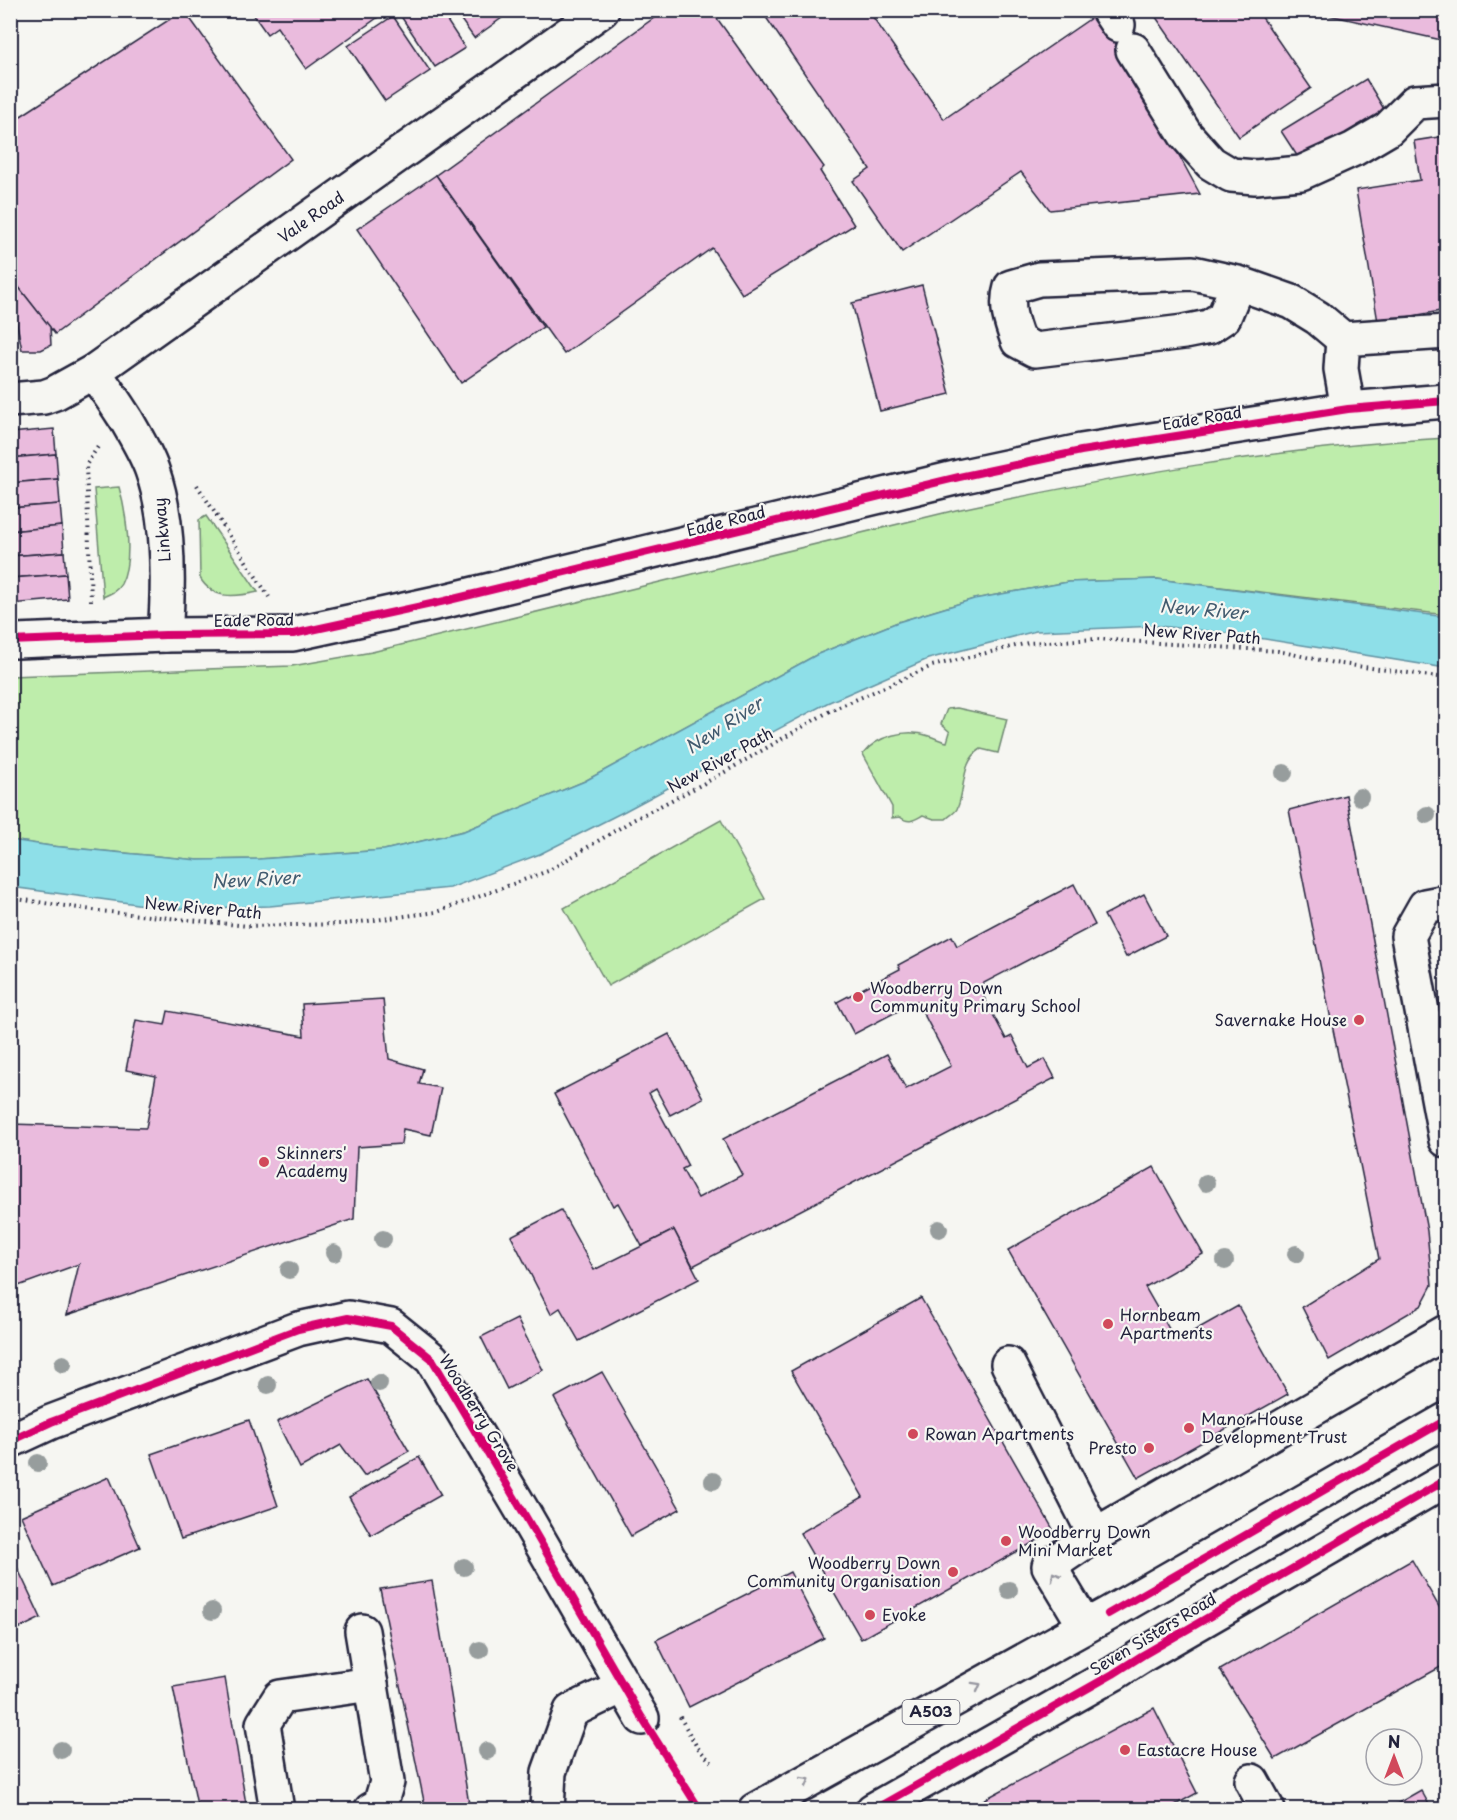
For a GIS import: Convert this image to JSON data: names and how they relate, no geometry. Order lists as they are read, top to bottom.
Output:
{
  "streets": {
    "main road": [
      "Vale Road",
      "Eade Road",
      "Linkway",
      "Woodberry Grove",
      "Seven Sisters Road",
      "A503"
    ],
    "path": ["New River Path"]
  },
  "crossings": [
    ["Vale Road", "Linkway"],
    ["Eade Road", "Linkway"]
  ],
  "water": ["New River"],
  "places": [
    "Woodberry Down Community Primary School",
    "Savernake House",
    "Skinners' Academy",
    "Hornbeam Apartments",
    "Manor House Development Trust",
    "Rowan Apartments",
    "Presto",
    "Woodberry Down Mini Market",
    "Woodberry Down Community Organisation",
    "Evoke",
    "Eastacre House"
  ],
  "north": "top"
}
